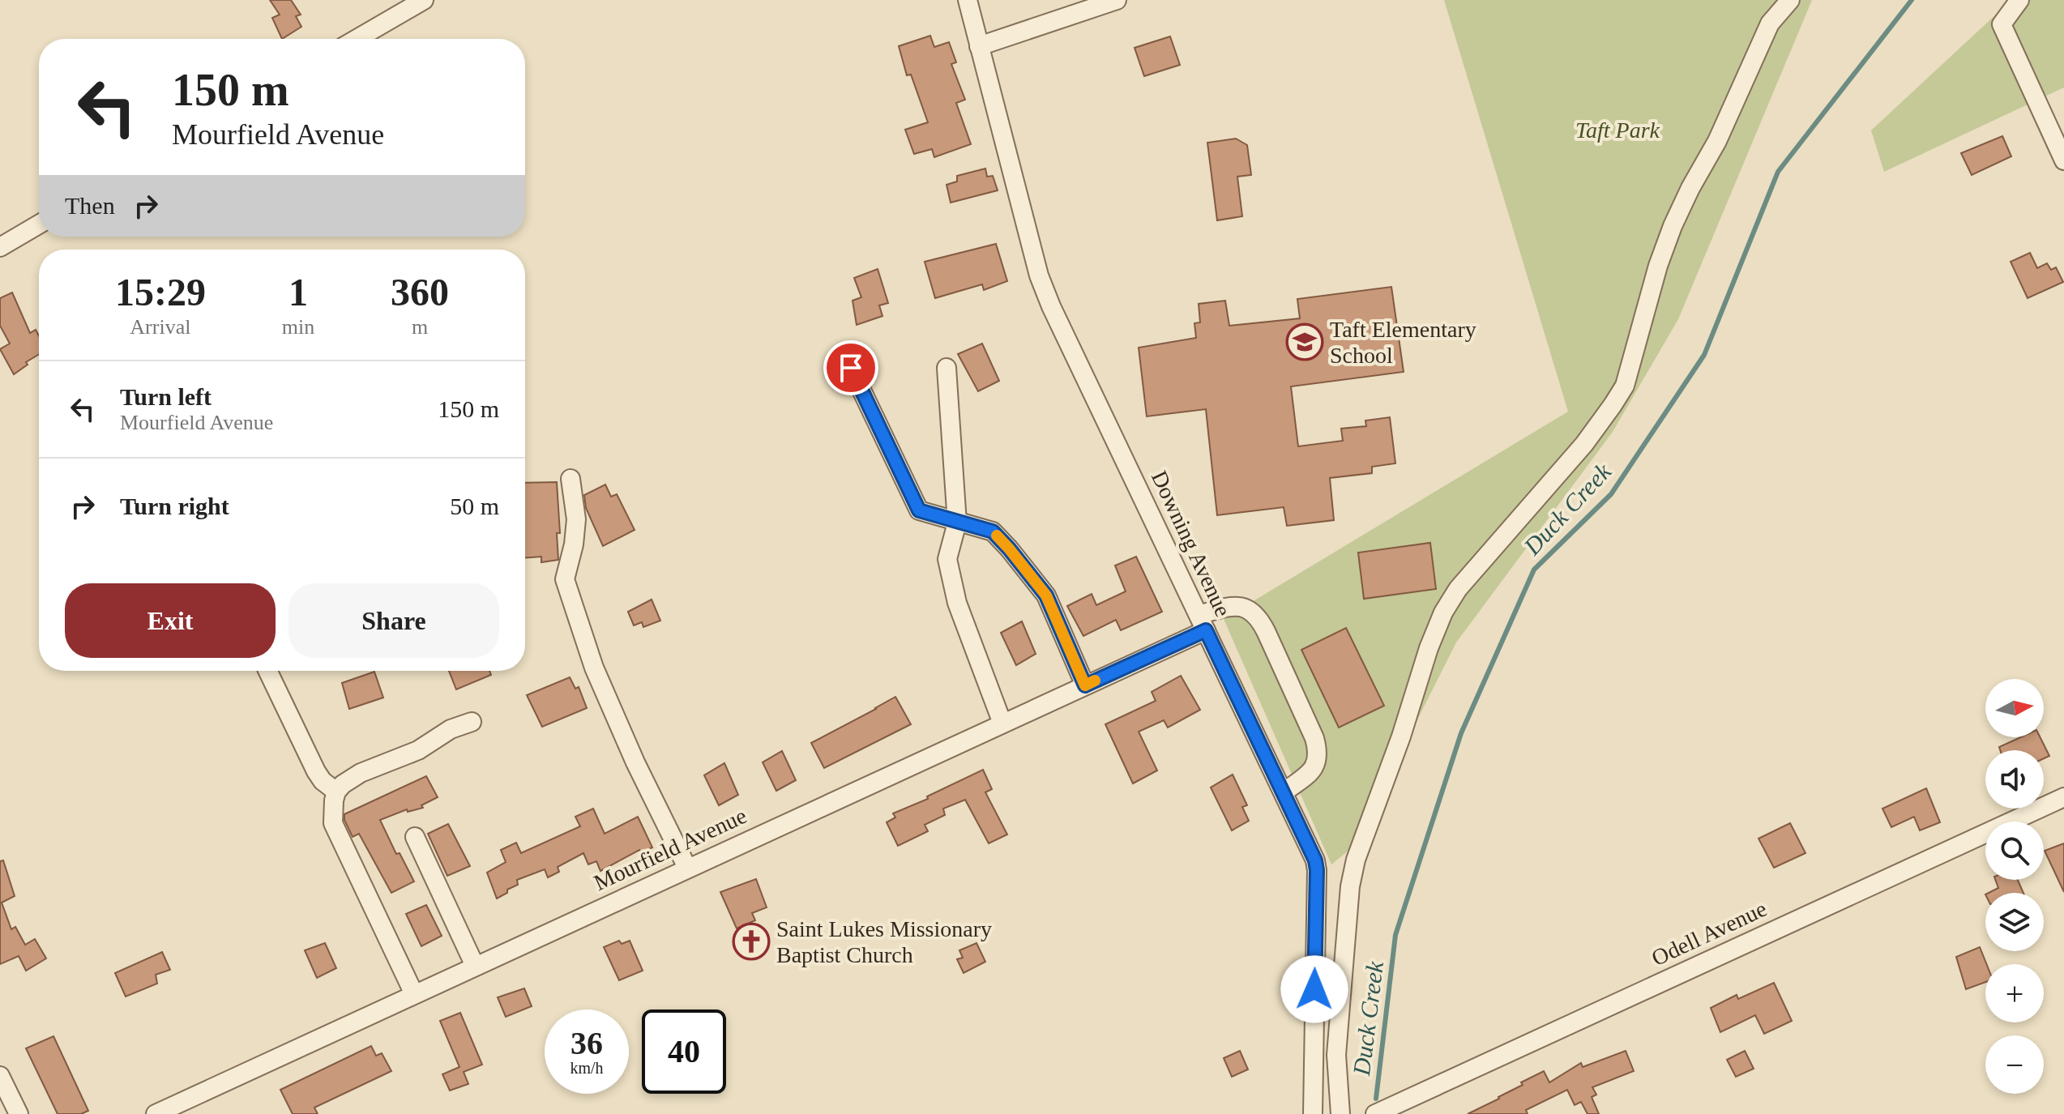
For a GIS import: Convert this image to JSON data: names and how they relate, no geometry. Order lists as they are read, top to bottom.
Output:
{
  "streets": {
    "street": ["Downing Avenue", "Mourfield Avenue", "Odell Avenue"]
  },
  "crossings": [
    ["Downing Avenue", "Mourfield Avenue"]
  ],
  "water": ["Duck Creek"],
  "parks": ["Taft Park"],
  "places": {
    "school or university": ["Taft Elementary School"],
    "church": ["Saint Lukes Missionary Baptist Church"]
  },
  "north": "right",
  "page": {
    "turn": ["150 m", "Mourfield Avenue"],
    "then": "Then",
    "eta": [
      "15:29",
      "Arrival",
      "1",
      "min",
      "360",
      "m"
    ],
    "list": [
      {
        "name": "Turn left",
        "note": "Mourfield Avenue",
        "value": "150 m"
      },
      {
        "name": "Turn right",
        "value": "50 m"
      }
    ],
    "buttons": ["Exit", "Share"],
    "map_buttons": ["+", "−"],
    "speed": "36 km/h",
    "limit": "40"
  }
}
